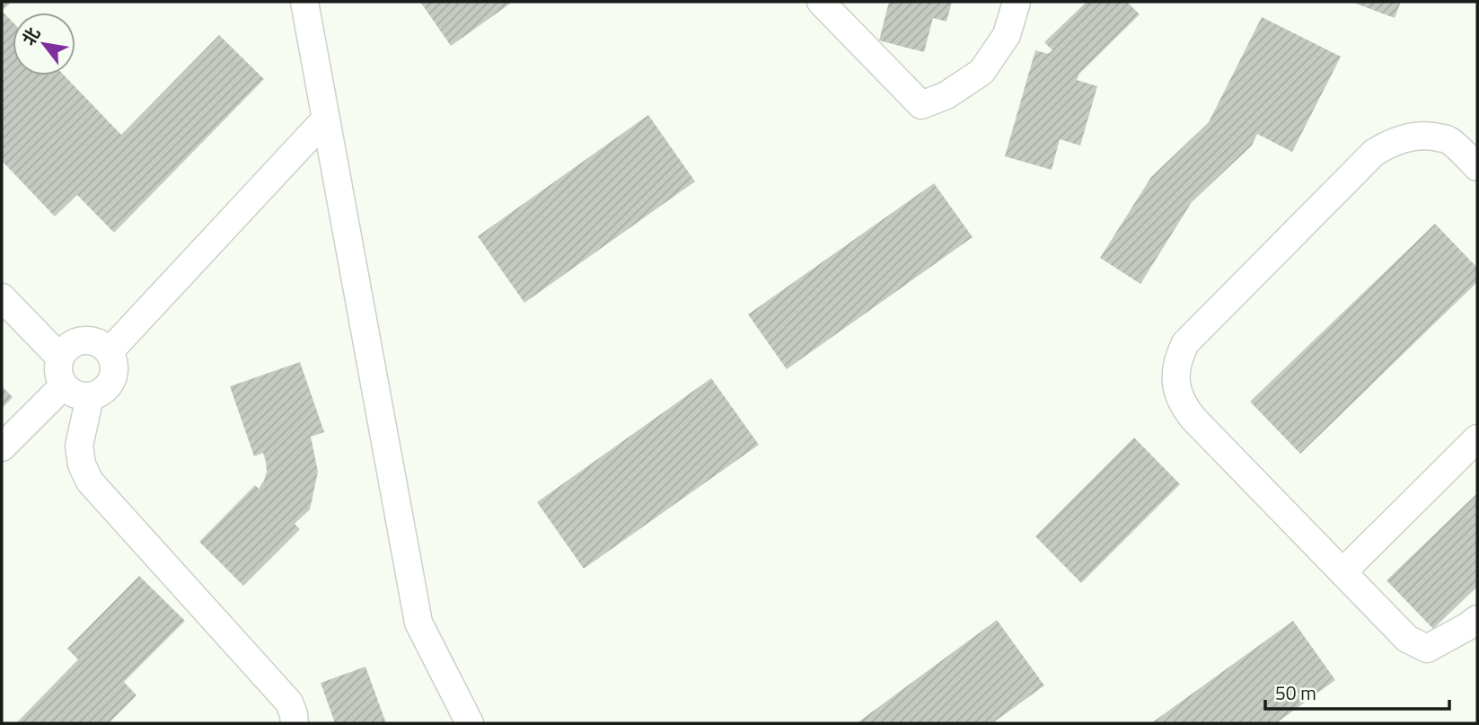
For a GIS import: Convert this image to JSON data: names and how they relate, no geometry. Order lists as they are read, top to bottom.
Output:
{
  "scale_bar": "50 m",
  "north": "top left"
}
